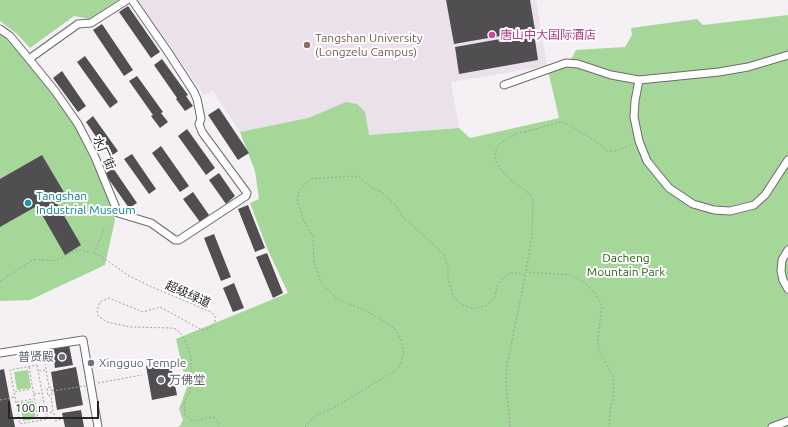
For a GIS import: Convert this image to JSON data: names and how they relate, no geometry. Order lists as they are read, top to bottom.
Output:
{
  "streets": {
    "street": ["水厂街"],
    "path": ["超级绿道"]
  },
  "parks": ["Dacheng Mountain Park"],
  "places": [
    "唐山中大国际酒店",
    "Tangshan University (Longzelu Campus)",
    "Tangshan Industrial Museum",
    "普贤殿",
    "Xingguo Temple",
    "万佛堂"
  ],
  "scale_bar": "100 m"
}
